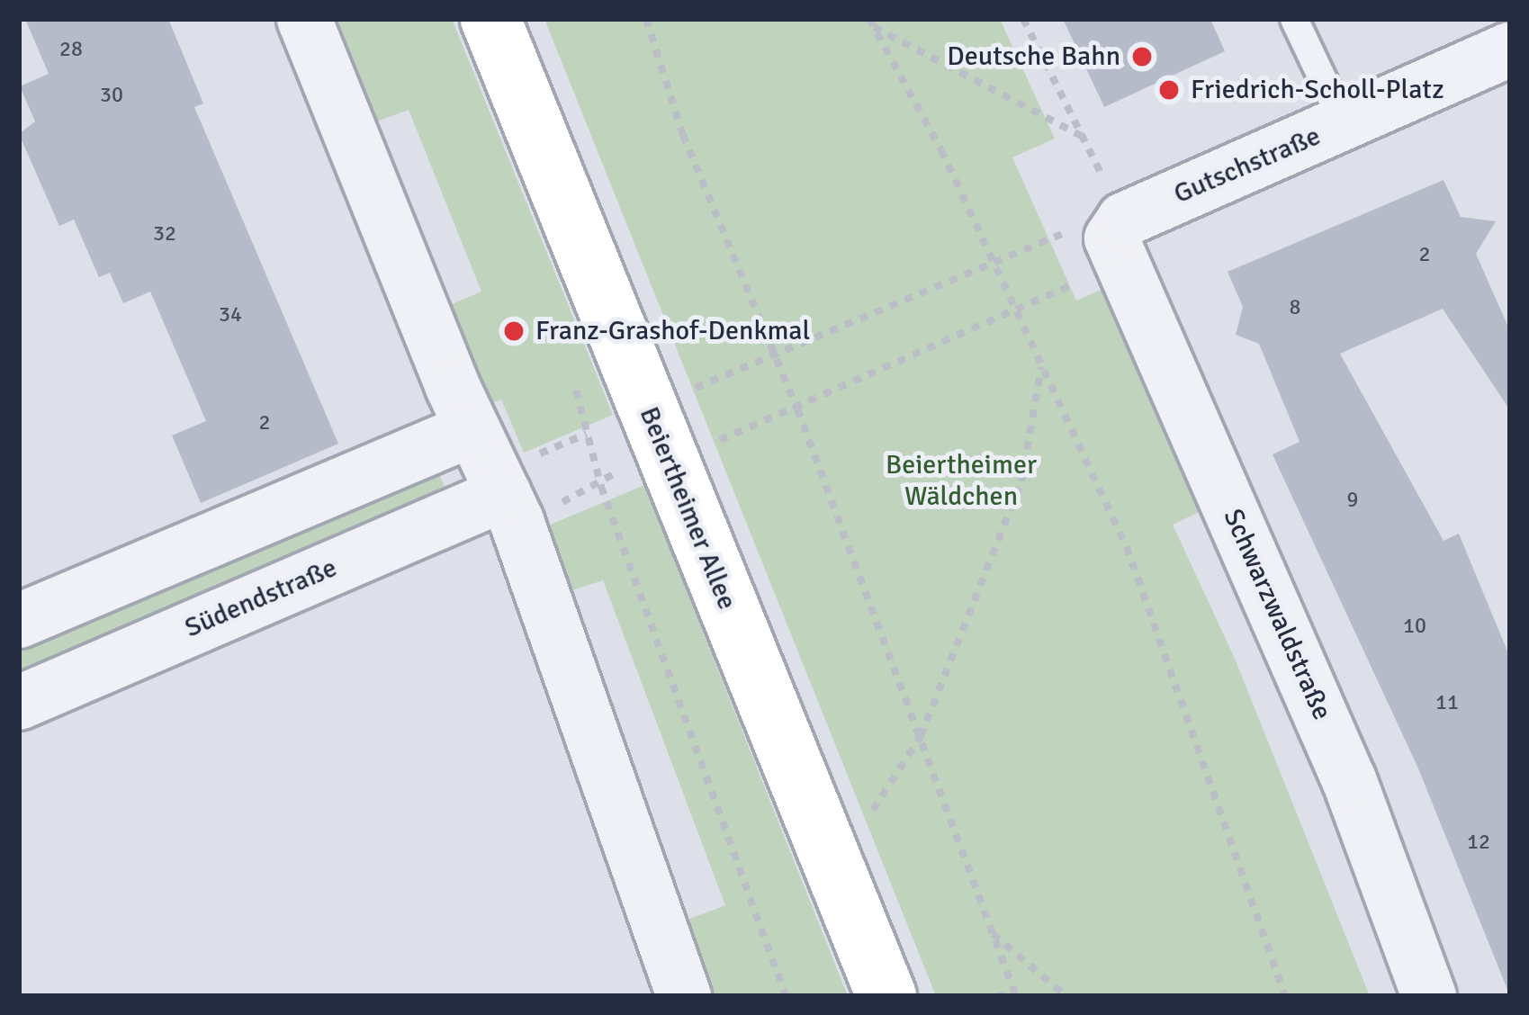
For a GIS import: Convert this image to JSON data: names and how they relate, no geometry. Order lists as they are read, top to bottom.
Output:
{
  "streets": {
    "street": [
      "Gutschstraße",
      "Beiertheimer Allee",
      "Südendstraße",
      "Schwarzwaldstraße"
    ]
  },
  "crossings": [
    ["Gutschstraße", "Schwarzwaldstraße"]
  ],
  "parks": ["Beiertheimer Wäldchen"],
  "places": ["Deutsche Bahn", "Friedrich-Scholl-Platz", "Franz-Grashof-Denkmal"],
  "house_numbers": [
    "28",
    "30",
    "32",
    "2",
    "8",
    "34",
    "2",
    "9",
    "10",
    "11",
    "12"
  ]
}
